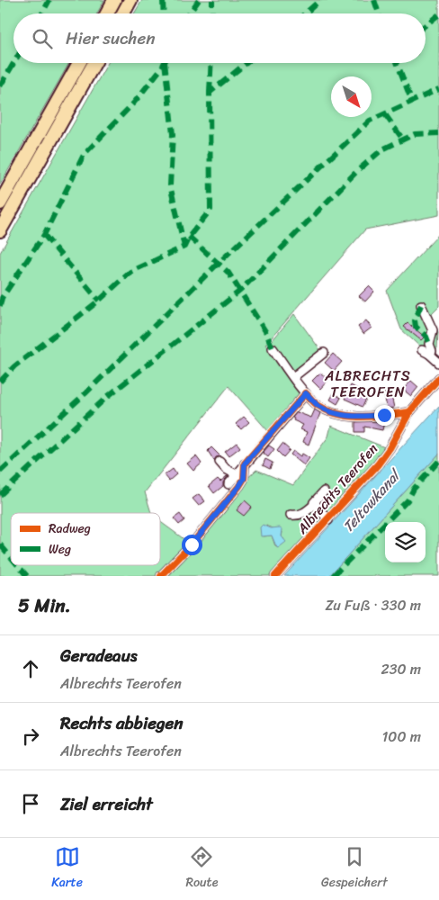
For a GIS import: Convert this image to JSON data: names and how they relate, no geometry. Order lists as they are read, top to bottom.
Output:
{
  "streets": {
    "street": ["Albrechts Teerofen"]
  },
  "districts": ["ALBRECHTS TEEROFEN"],
  "water": ["Teltowkanal"],
  "legend": ["Radweg", "Weg"],
  "north": "bottom right",
  "page": {
    "search": "Hier suchen",
    "heading": ["5 Min.", "Zu Fuß · 330 m"],
    "list": [
      ["Geradeaus", "Albrechts Teerofen", "230 m"],
      ["Rechts abbiegen", "Albrechts Teerofen", "100 m"],
      "Ziel erreicht"
    ],
    "nav": ["Karte", "Route", "Gespeichert"]
  }
}
